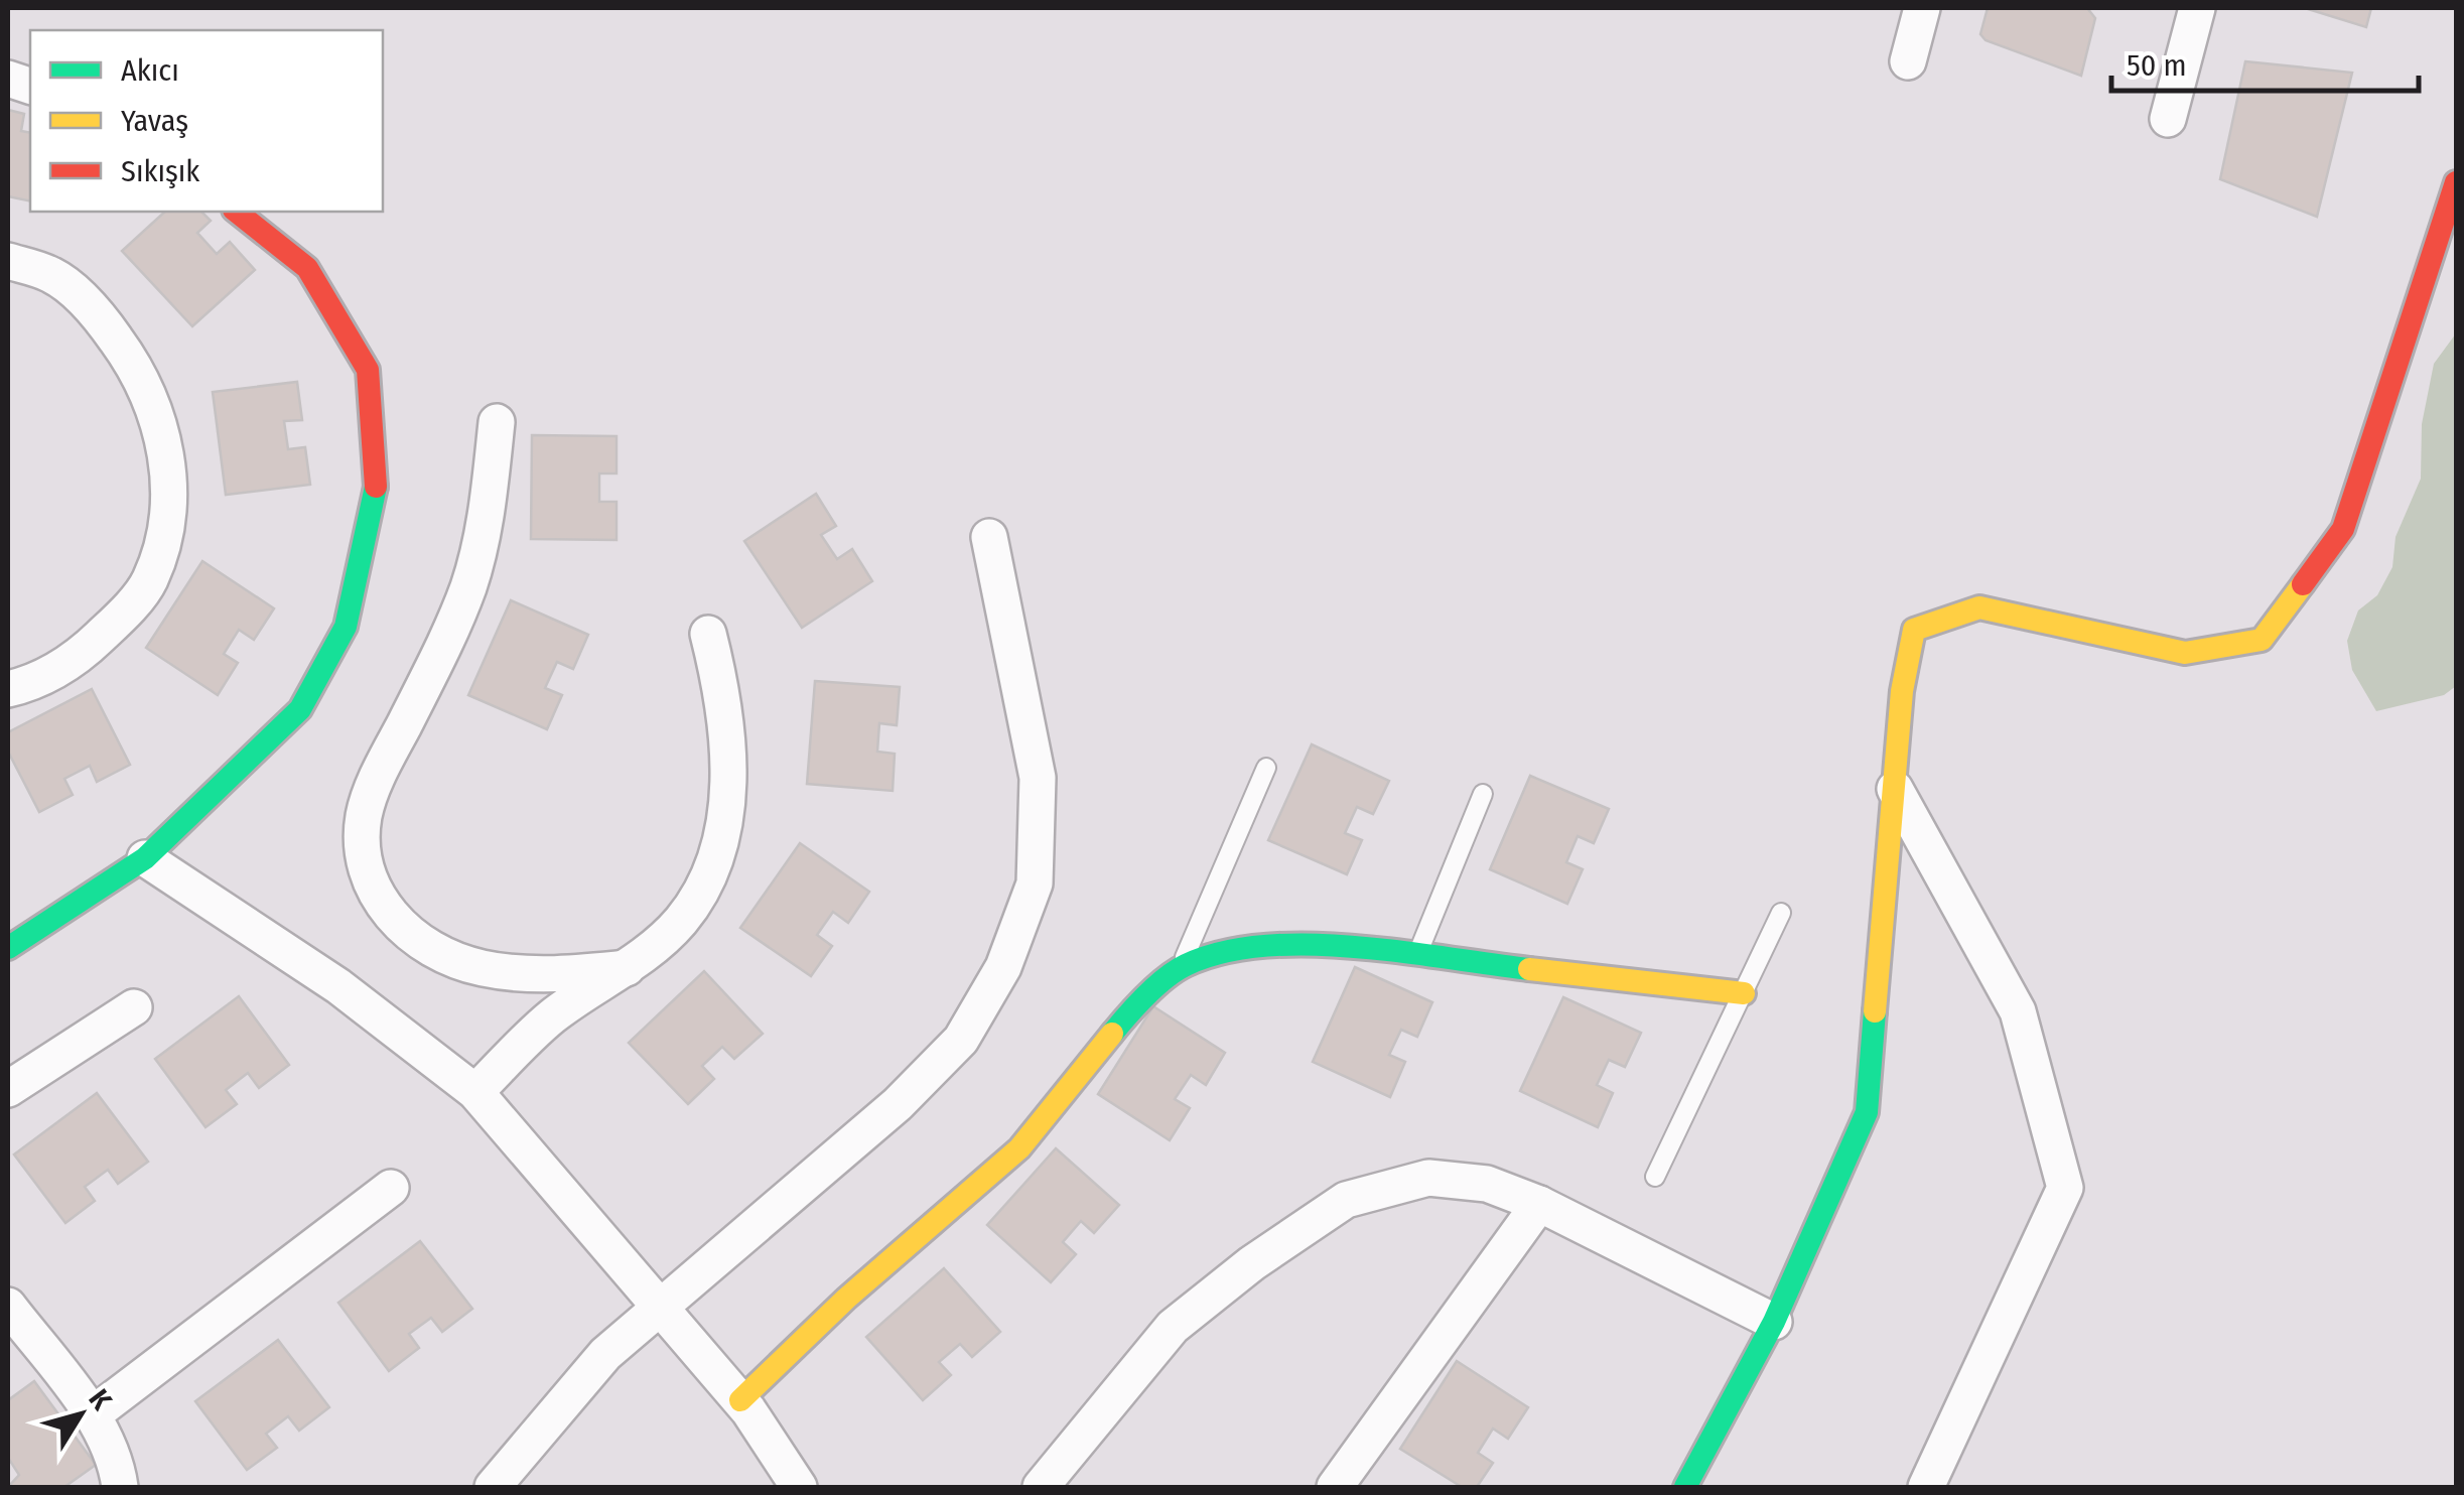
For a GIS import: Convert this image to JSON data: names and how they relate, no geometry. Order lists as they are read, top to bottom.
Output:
{
  "legend": ["Akıcı", "Yavaş", "Sıkışık"],
  "scale_bar": "50 m",
  "north": "top right"
}
